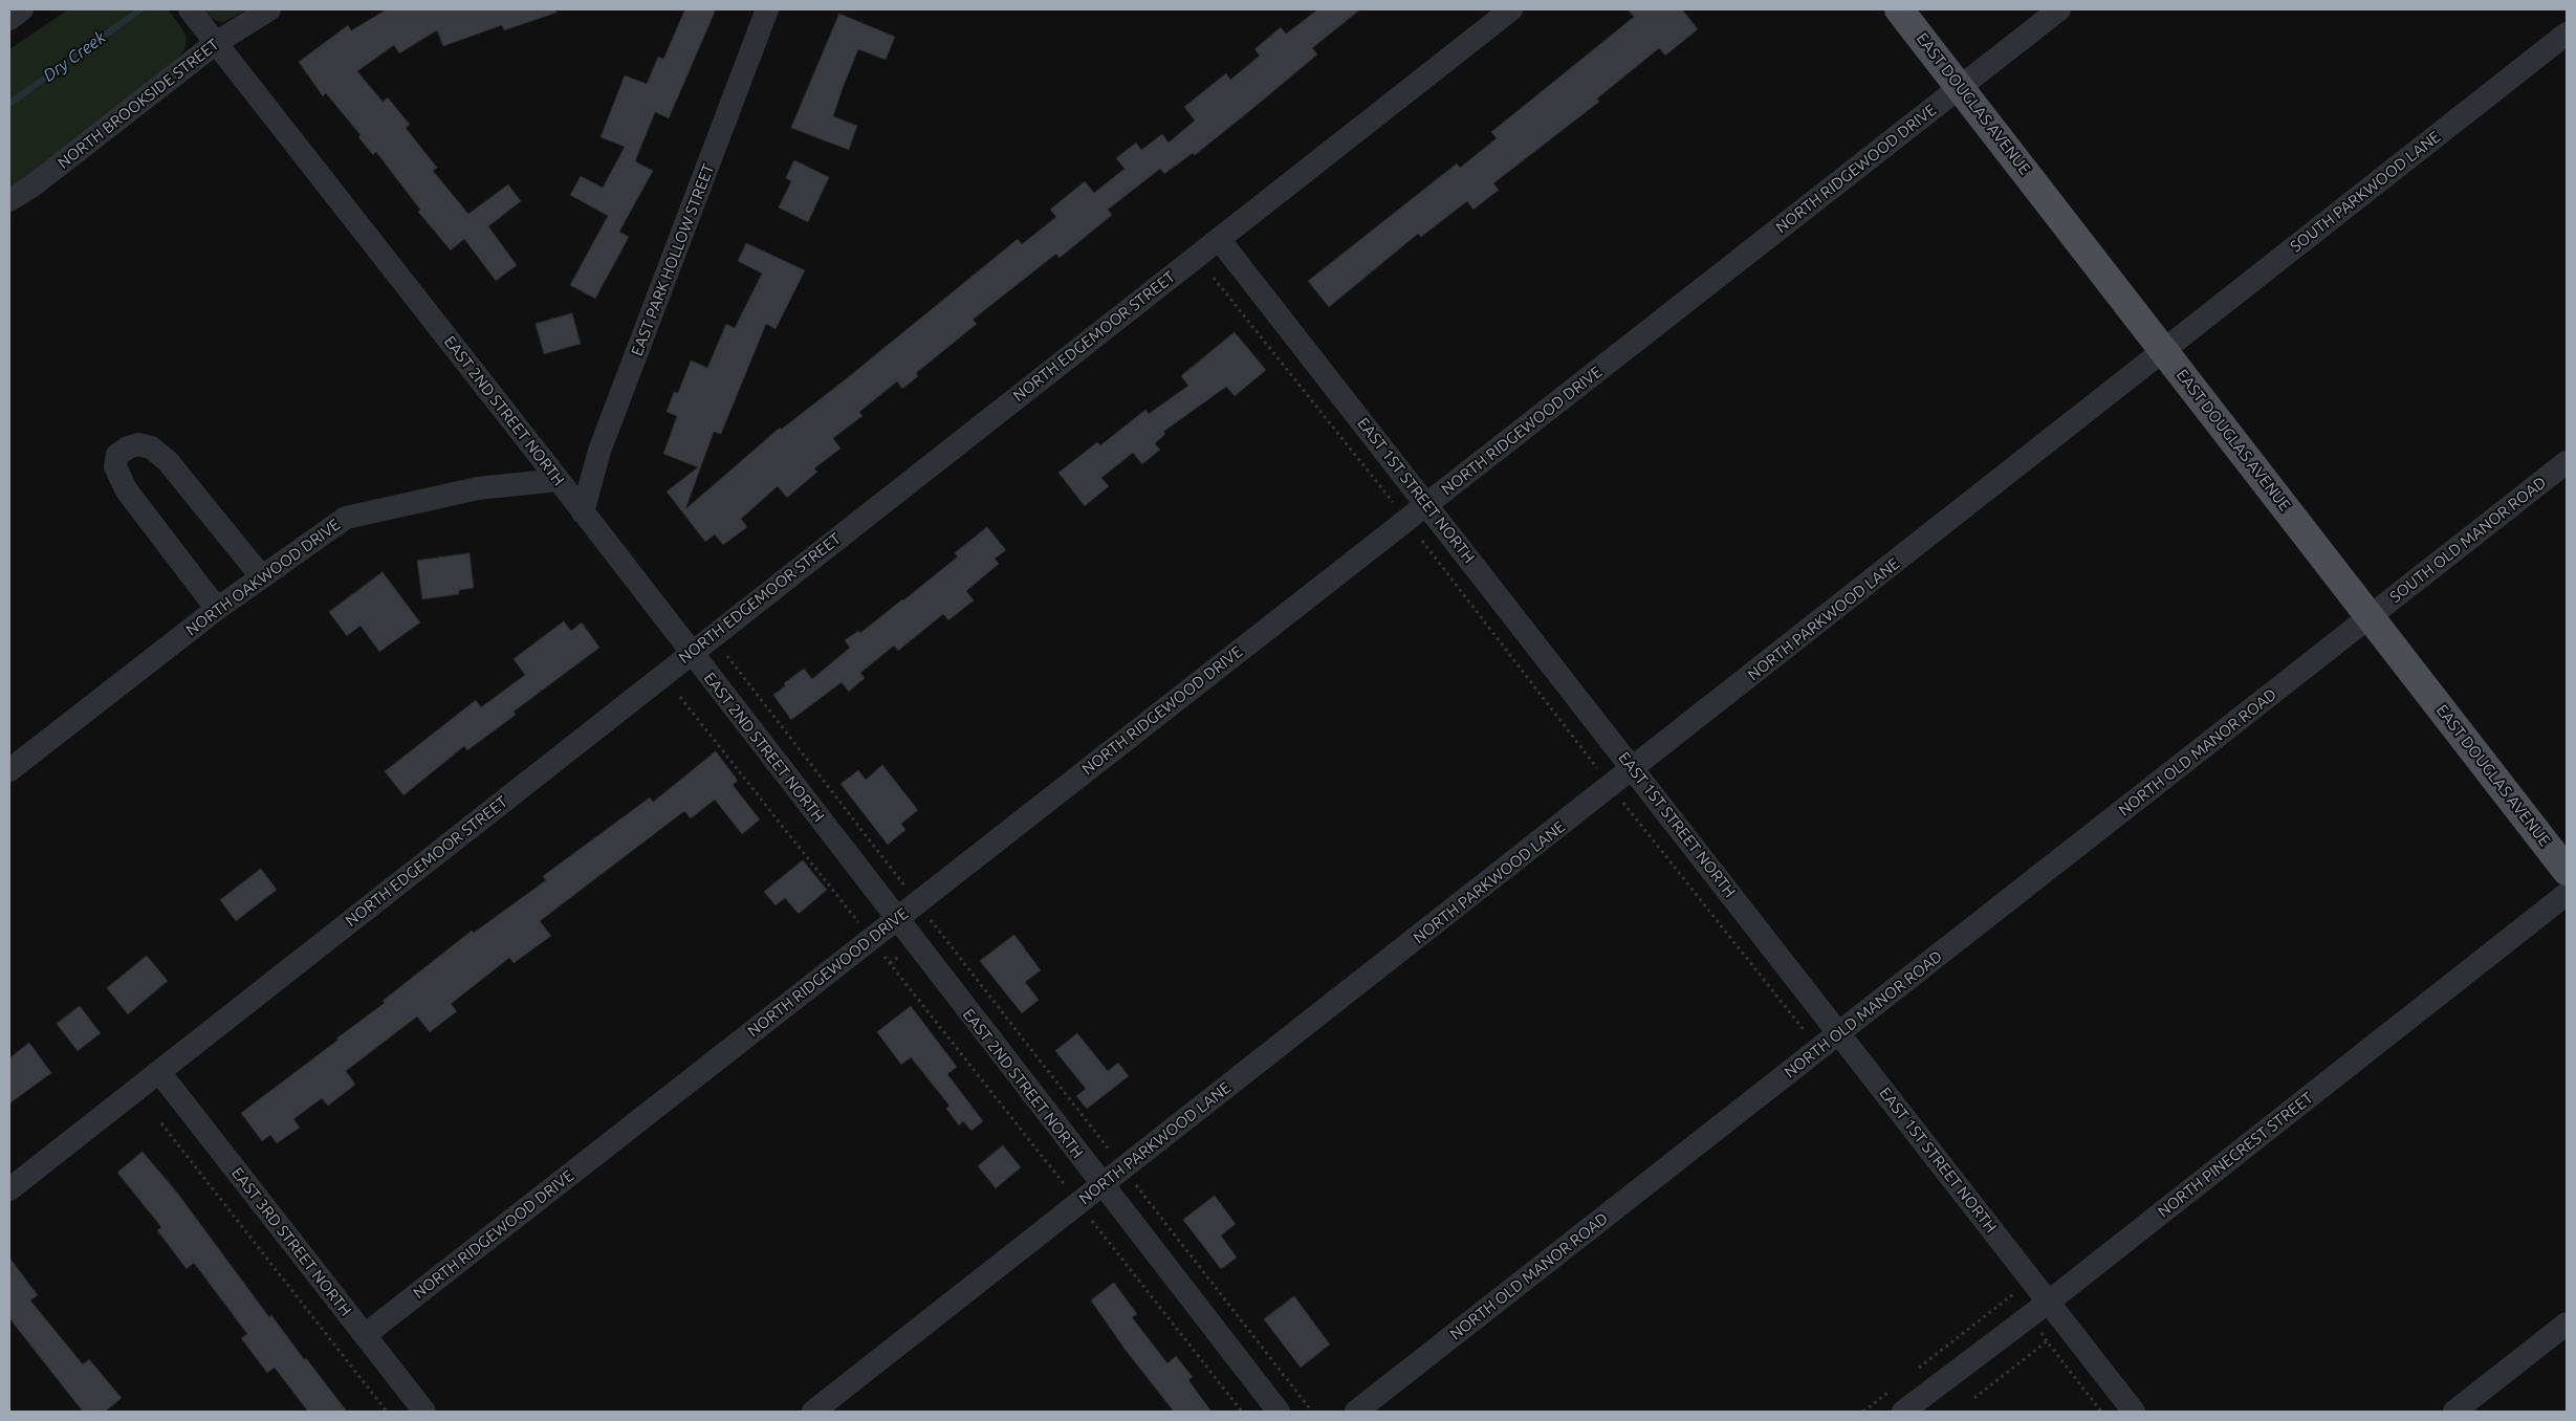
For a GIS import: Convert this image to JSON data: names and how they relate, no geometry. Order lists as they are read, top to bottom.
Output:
{
  "streets": {
    "main road": ["EAST DOUGLAS AVENUE"],
    "street": [
      "NORTH BROOKSIDE STREET",
      "NORTH RIDGEWOOD DRIVE",
      "SOUTH PARKWOOD LANE",
      "EAST PARK HOLLOW STREET",
      "NORTH EDGEMOOR STREET",
      "EAST 2ND STREET NORTH",
      "EAST 1ST STREET NORTH",
      "SOUTH OLD MANOR ROAD",
      "NORTH OAKWOOD DRIVE",
      "NORTH PARKWOOD LANE",
      "NORTH OLD MANOR ROAD",
      "NORTH PINECREST STREET",
      "EAST 3RD STREET NORTH"
    ]
  },
  "crossings": [
    ["NORTH BROOKSIDE STREET", "EAST 2ND STREET NORTH"],
    ["EAST DOUGLAS AVENUE", "NORTH RIDGEWOOD DRIVE"],
    ["EAST DOUGLAS AVENUE", "SOUTH PARKWOOD LANE"],
    ["EAST DOUGLAS AVENUE", "SOUTH OLD MANOR ROAD"],
    ["EAST DOUGLAS AVENUE", "NORTH PARKWOOD LANE"],
    ["EAST DOUGLAS AVENUE", "NORTH OLD MANOR ROAD"],
    ["NORTH RIDGEWOOD DRIVE", "EAST 2ND STREET NORTH"],
    ["NORTH RIDGEWOOD DRIVE", "EAST 1ST STREET NORTH"],
    ["NORTH RIDGEWOOD DRIVE", "EAST 3RD STREET NORTH"],
    ["SOUTH PARKWOOD LANE", "NORTH PARKWOOD LANE"],
    ["EAST PARK HOLLOW STREET", "EAST 2ND STREET NORTH"],
    ["NORTH EDGEMOOR STREET", "EAST 2ND STREET NORTH"],
    ["NORTH EDGEMOOR STREET", "EAST 1ST STREET NORTH"],
    ["NORTH EDGEMOOR STREET", "EAST 3RD STREET NORTH"],
    ["EAST 2ND STREET NORTH", "NORTH OAKWOOD DRIVE"],
    ["EAST 2ND STREET NORTH", "NORTH PARKWOOD LANE"],
    ["EAST 1ST STREET NORTH", "NORTH PARKWOOD LANE"],
    ["EAST 1ST STREET NORTH", "NORTH OLD MANOR ROAD"],
    ["EAST 1ST STREET NORTH", "NORTH PINECREST STREET"],
    ["SOUTH OLD MANOR ROAD", "NORTH OLD MANOR ROAD"]
  ],
  "water": ["Dry Creek"]
}
